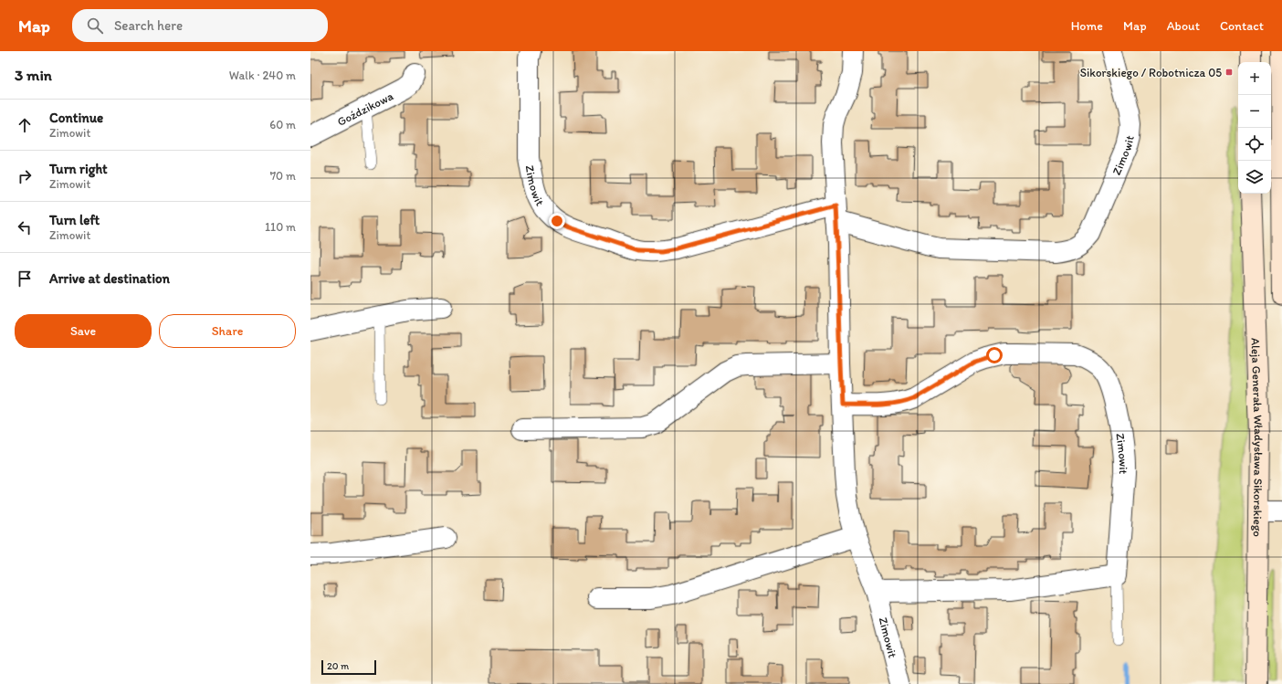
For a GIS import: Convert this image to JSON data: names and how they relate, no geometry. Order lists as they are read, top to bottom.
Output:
{
  "streets": {
    "main road": ["Aleja Generała Władysława Sikorskiego"],
    "street": ["Goździkowa", "Zimowit"]
  },
  "places": {
    "transit": ["Sikorskiego / Robotnicza 05"]
  },
  "scale_bar": "20 m",
  "page": {
    "header": "Map",
    "search": "Search here",
    "nav": [
      "Home",
      "Map",
      "About",
      "Contact"
    ],
    "heading": ["3 min", "Walk · 240 m"],
    "map_buttons": ["+", "−"],
    "list": [
      ["Continue", "Zimowit", "60 m"],
      ["Turn right", "Zimowit", "70 m"],
      ["Turn left", "Zimowit", "110 m"],
      "Arrive at destination"
    ],
    "buttons": ["Save", "Share"],
    "scale": "20 m"
  }
}
